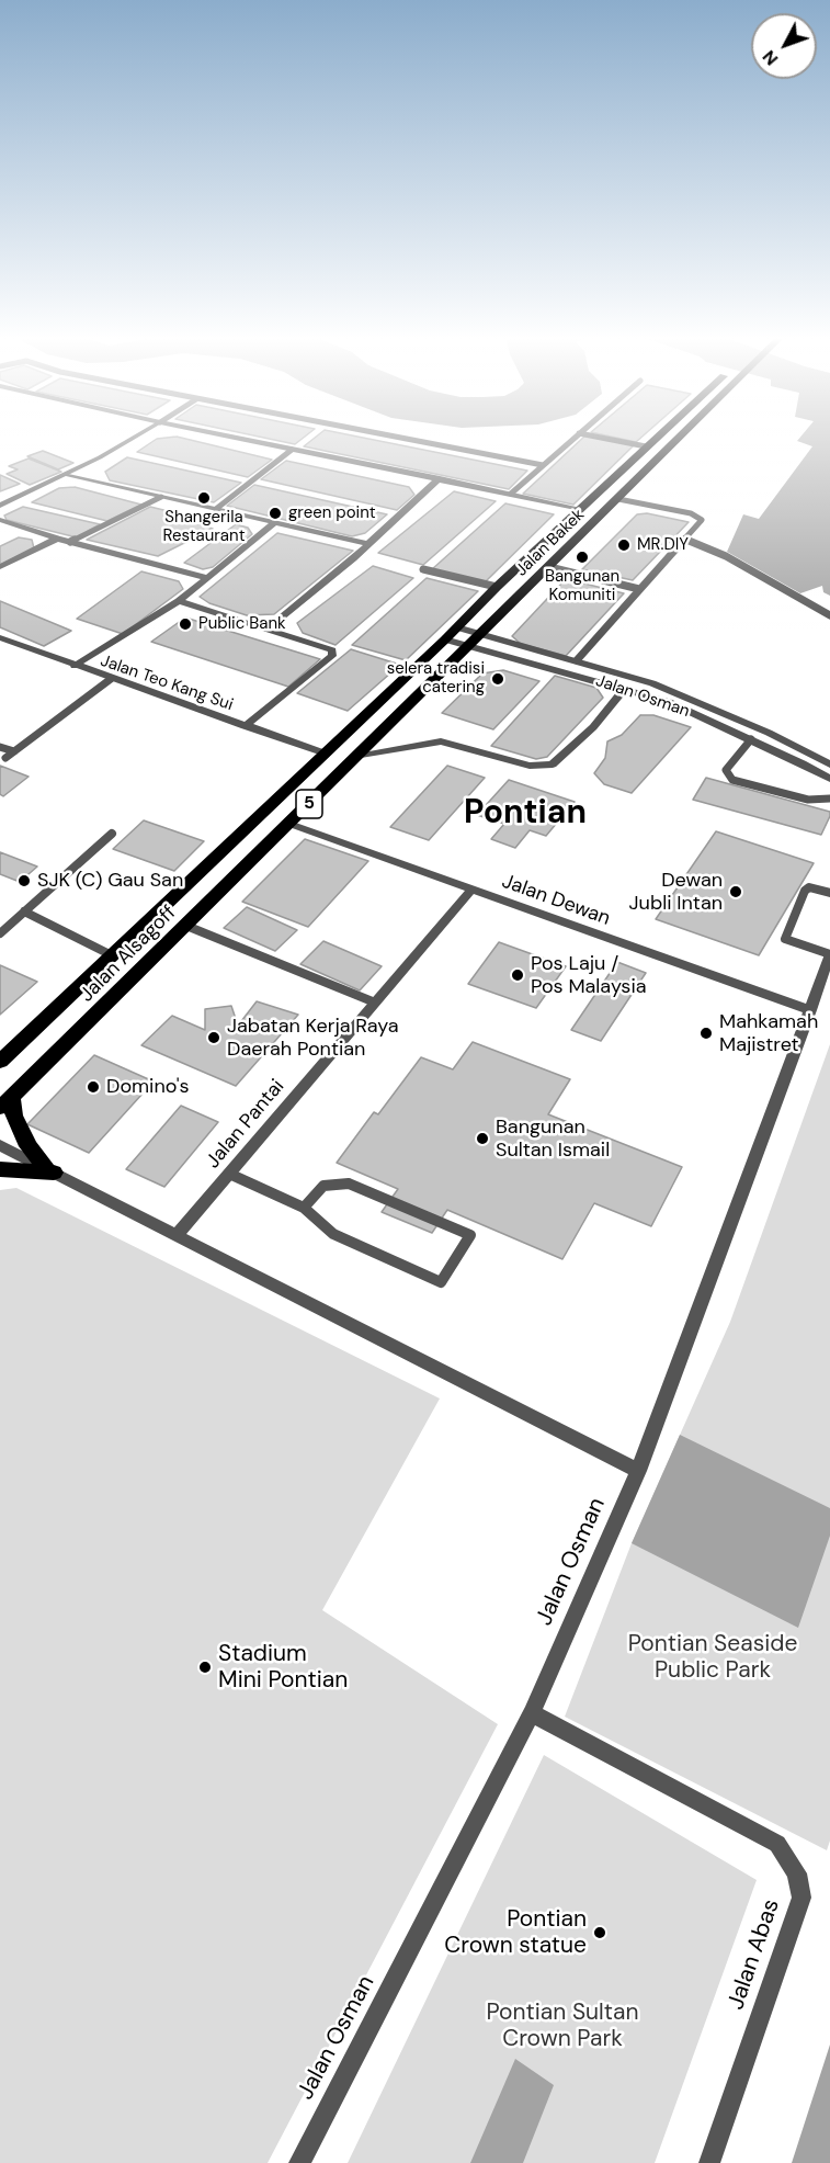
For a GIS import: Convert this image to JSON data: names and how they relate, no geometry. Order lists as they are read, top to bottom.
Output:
{
  "streets": {
    "highway": ["Jalan Bakek", "5", "Jalan Alsagoff"],
    "street": [
      "Jalan Teo Kang Sui",
      "Jalan Osman",
      "Jalan Dewan",
      "Jalan Pantai",
      "Jalan Abas"
    ]
  },
  "crossings": [
    ["Jalan Bakek", "Jalan Osman"],
    ["Jalan Bakek", "Jalan Alsagoff"],
    ["Jalan Teo Kang Sui", "Jalan Alsagoff"],
    ["Jalan Osman", "Jalan Dewan"],
    ["Jalan Osman", "Jalan Alsagoff"],
    ["Jalan Osman", "Jalan Abas"],
    ["Jalan Dewan", "Jalan Alsagoff"],
    ["Jalan Dewan", "Jalan Pantai"]
  ],
  "districts": ["Pontian"],
  "parks": ["Pontian Seaside Public Park", "Pontian Sultan Crown Park"],
  "places": [
    "Shangerila Restaurant",
    "green point",
    "MR.DIY",
    "Bangunan Komuniti",
    "Public Bank",
    "selera tradisi catering",
    "SJK (C) Gau San",
    "Dewan Jubli Intan",
    "Pos Laju / Pos Malaysia",
    "Mahkamah Majistret",
    "Jabatan Kerja Raya Daerah Pontian",
    "Domino's",
    "Bangunan Sultan Ismail",
    "Stadium Mini Pontian",
    "Pontian Crown statue"
  ],
  "north": "bottom left"
}
